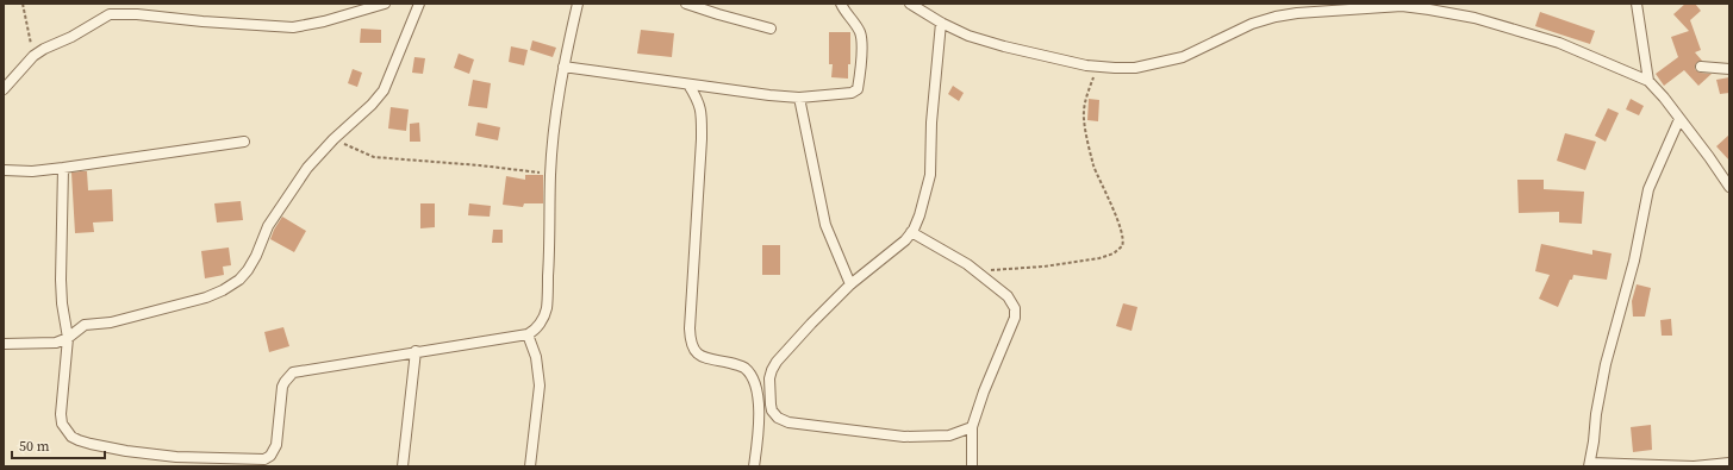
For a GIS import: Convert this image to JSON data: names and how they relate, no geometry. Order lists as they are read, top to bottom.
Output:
{
  "scale_bar": "50 m"
}
